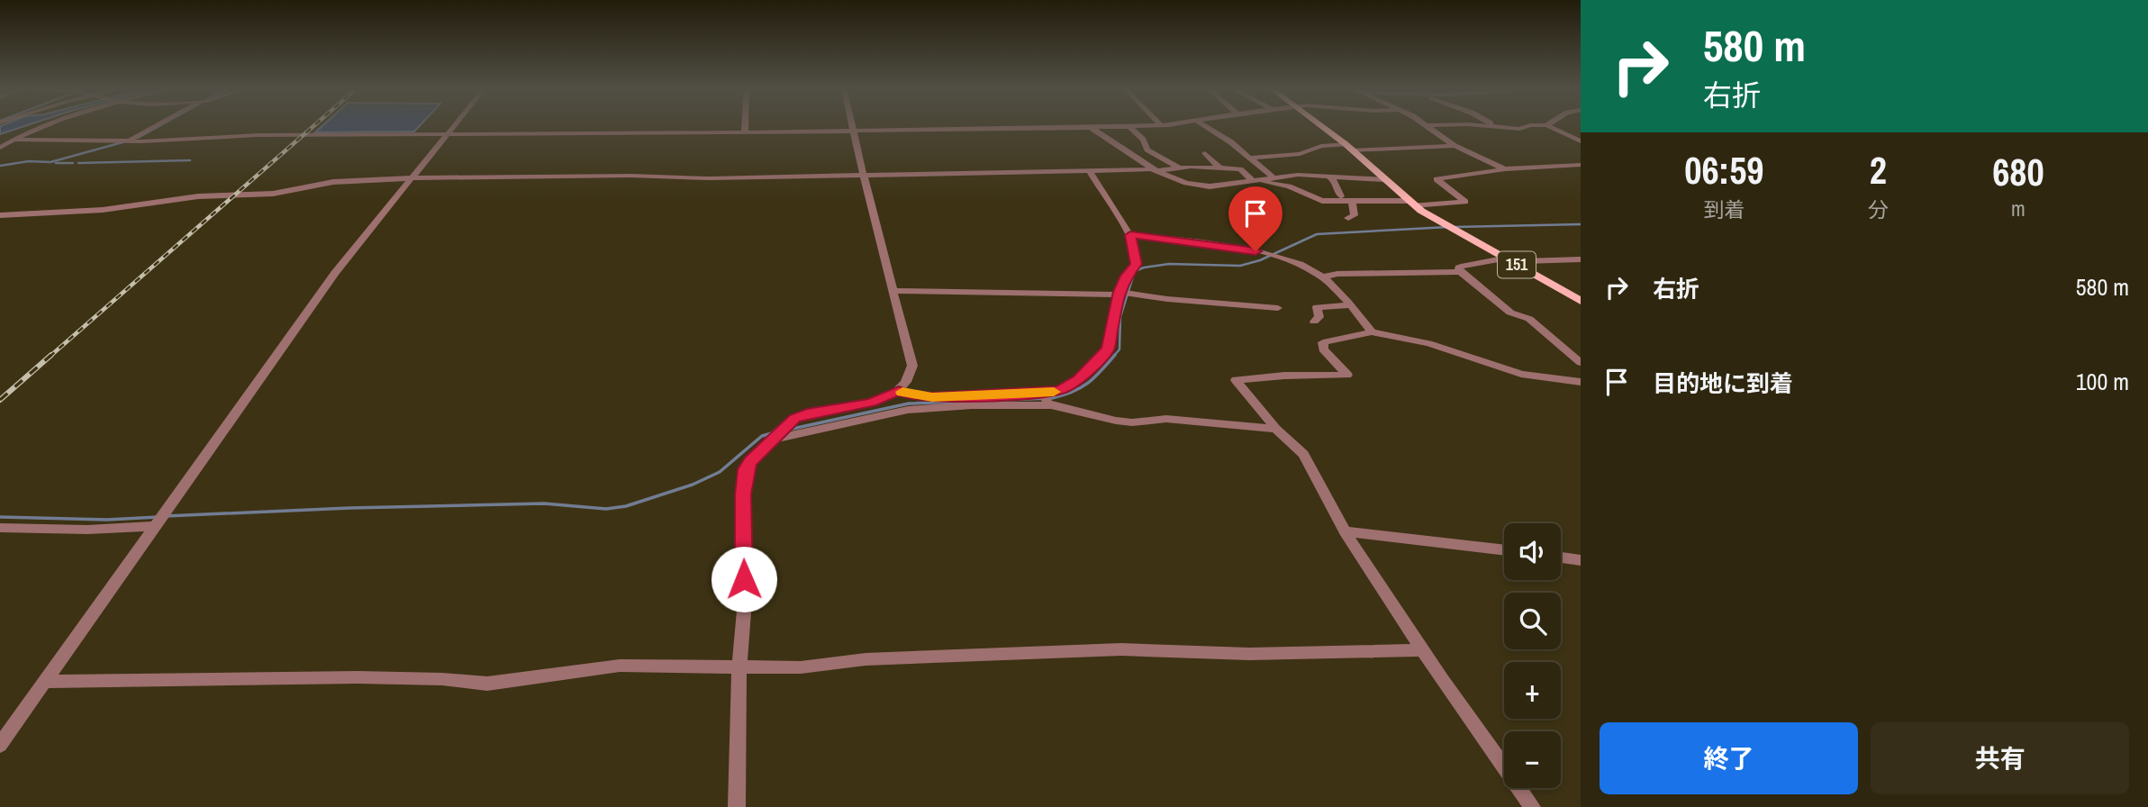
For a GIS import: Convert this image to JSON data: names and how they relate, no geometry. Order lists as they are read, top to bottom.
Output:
{
  "streets": {
    "main road": ["151"]
  },
  "page": {
    "turn": ["580 m", "右折"],
    "eta": [
      "06:59",
      "到着",
      "2",
      "分",
      "680",
      "m"
    ],
    "list": [
      {
        "name": "右折",
        "value": "580 m"
      },
      {
        "name": "目的地に到着",
        "value": "100 m"
      }
    ],
    "map_buttons": ["+", "−"],
    "buttons": ["終了", "共有"]
  }
}
